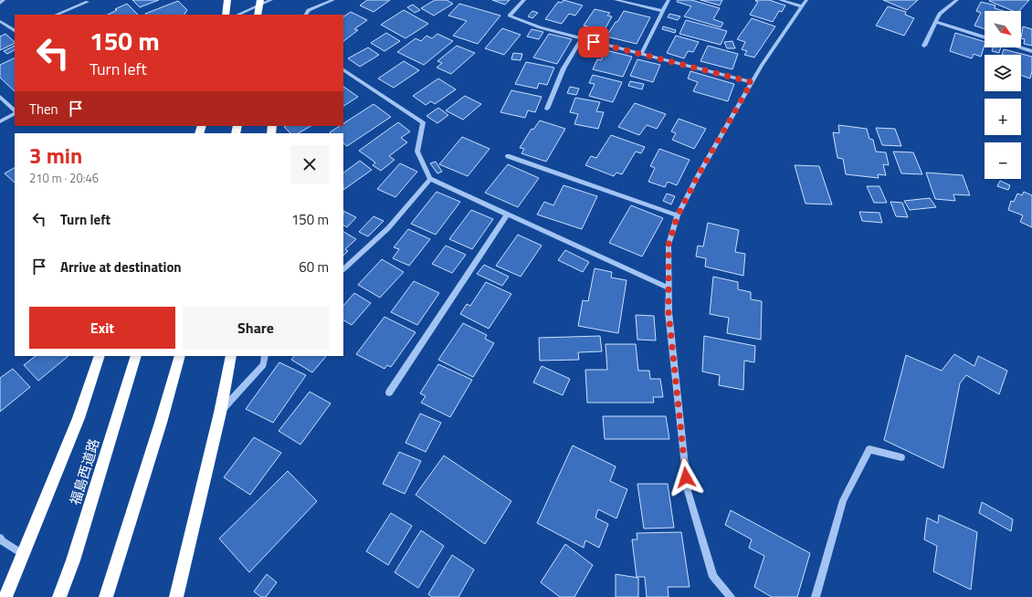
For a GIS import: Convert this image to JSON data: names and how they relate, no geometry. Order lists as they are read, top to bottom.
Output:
{
  "streets": {
    "highway": ["福島西道路"]
  },
  "north": "bottom right",
  "page": {
    "map_buttons": ["+", "−"],
    "turn": ["150 m", "Turn left"],
    "then": "Then",
    "heading": ["3 min", "210 m · 20:46"],
    "list": [
      {
        "name": "Turn left",
        "value": "150 m"
      },
      {
        "name": "Arrive at destination",
        "value": "60 m"
      }
    ],
    "buttons": ["Exit", "Share"]
  }
}
